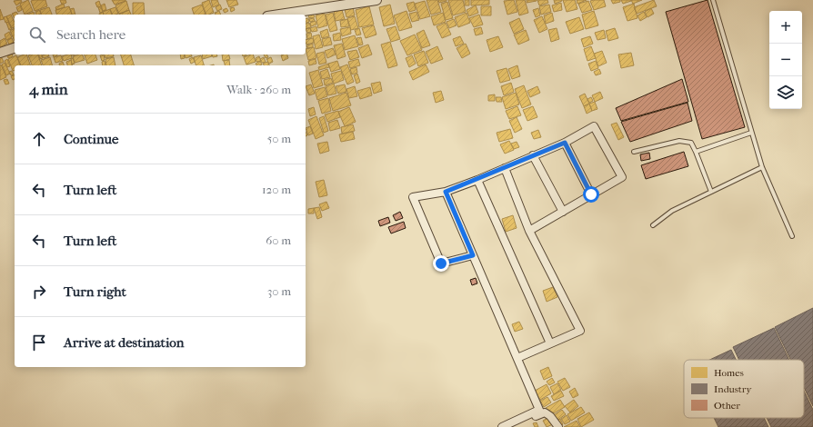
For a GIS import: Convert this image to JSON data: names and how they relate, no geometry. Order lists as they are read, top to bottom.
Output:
{
  "legend": ["Homes", "Industry", "Other"],
  "page": {
    "map_buttons": ["+", "−"],
    "search": "Search here",
    "heading": ["4 min", "Walk · 260 m"],
    "list": [
      ["Continue", "50 m"],
      ["Turn left", "120 m"],
      ["Turn left", "60 m"],
      ["Turn right", "30 m"],
      "Arrive at destination"
    ]
  }
}
